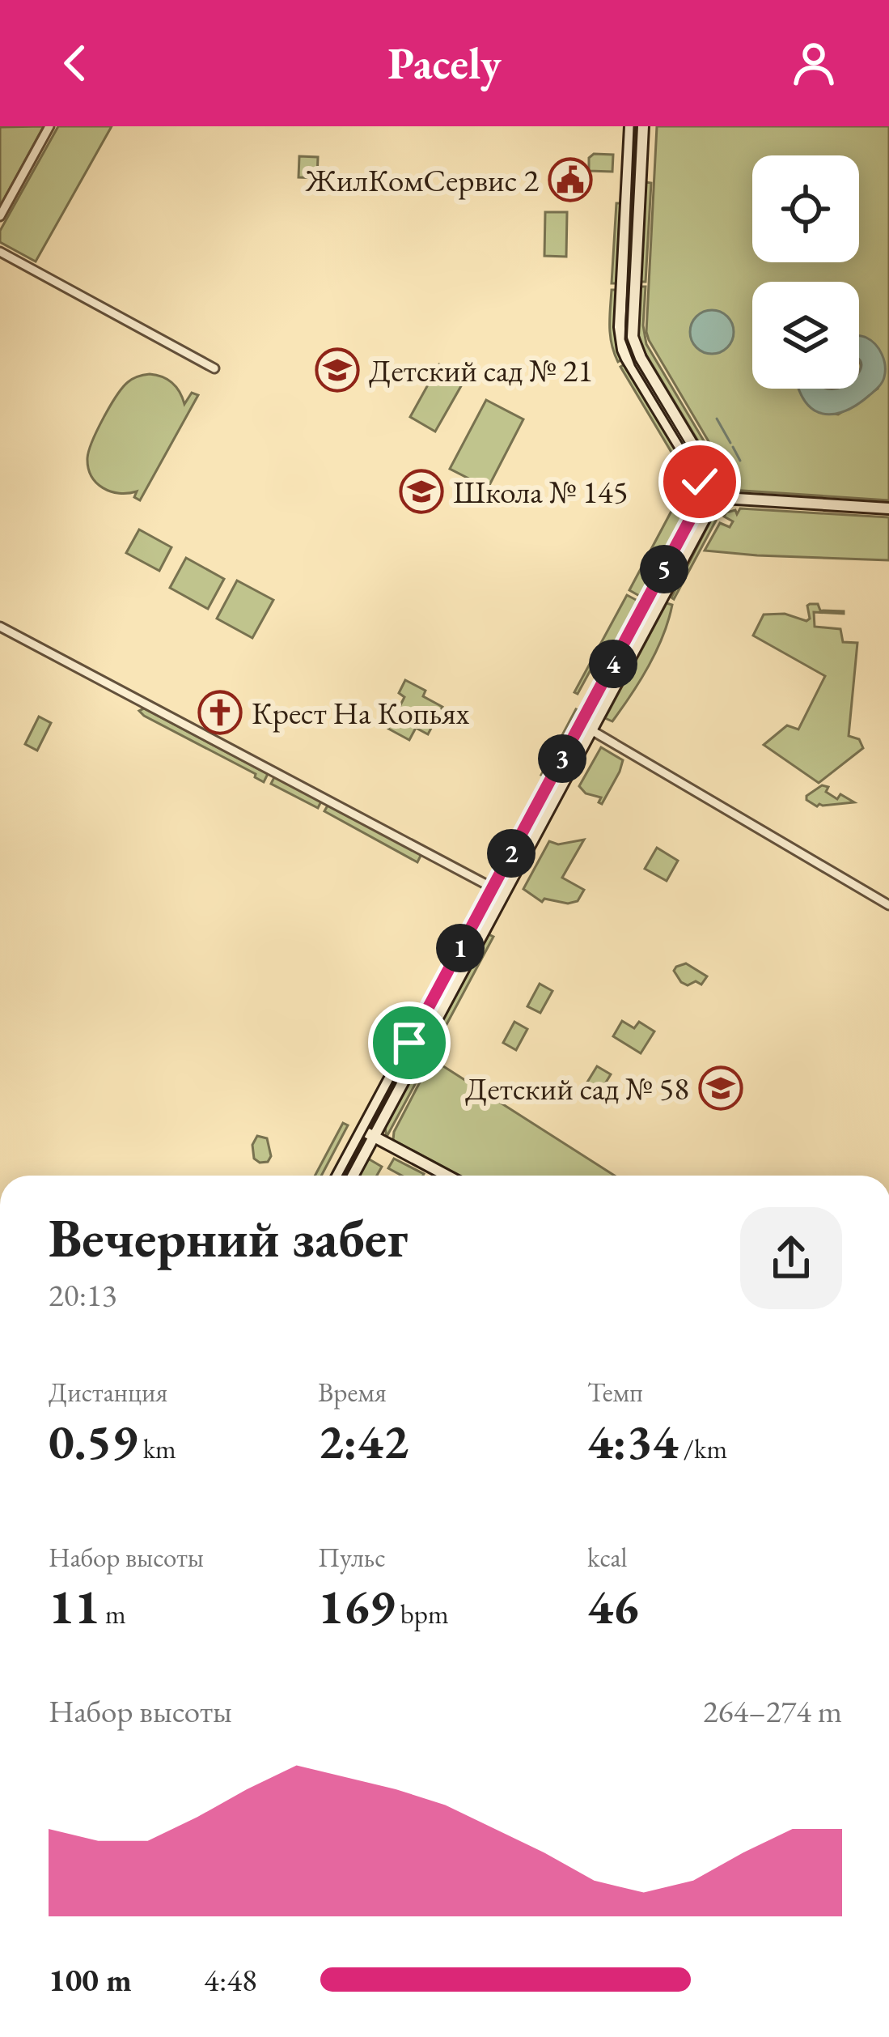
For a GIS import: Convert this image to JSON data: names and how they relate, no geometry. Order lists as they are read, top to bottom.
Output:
{
  "places": {
    "public building": ["ЖилКомСервис 2"],
    "school or university": ["Детский сад № 21", "Школа № 145", "Детский сад № 58"],
    "church": ["Крест На Копьях"]
  },
  "page": {
    "header": "Pacely",
    "pins": [
      "5",
      "4",
      "3",
      "2",
      "1"
    ],
    "heading": ["Вечерний забег", "20:13"],
    "stats": [
      ["Дистанция", "0.59 km"],
      ["Время", "2:42"],
      ["Темп", "4:34 /km"],
      ["Набор высоты", "11 m"],
      ["Пульс", "169 bpm"],
      ["kcal", "46"]
    ],
    "chart": ["Набор высоты", "264–274 m"],
    "list": [
      {
        "name": "100 m",
        "note": "4:48"
      }
    ]
  }
}
